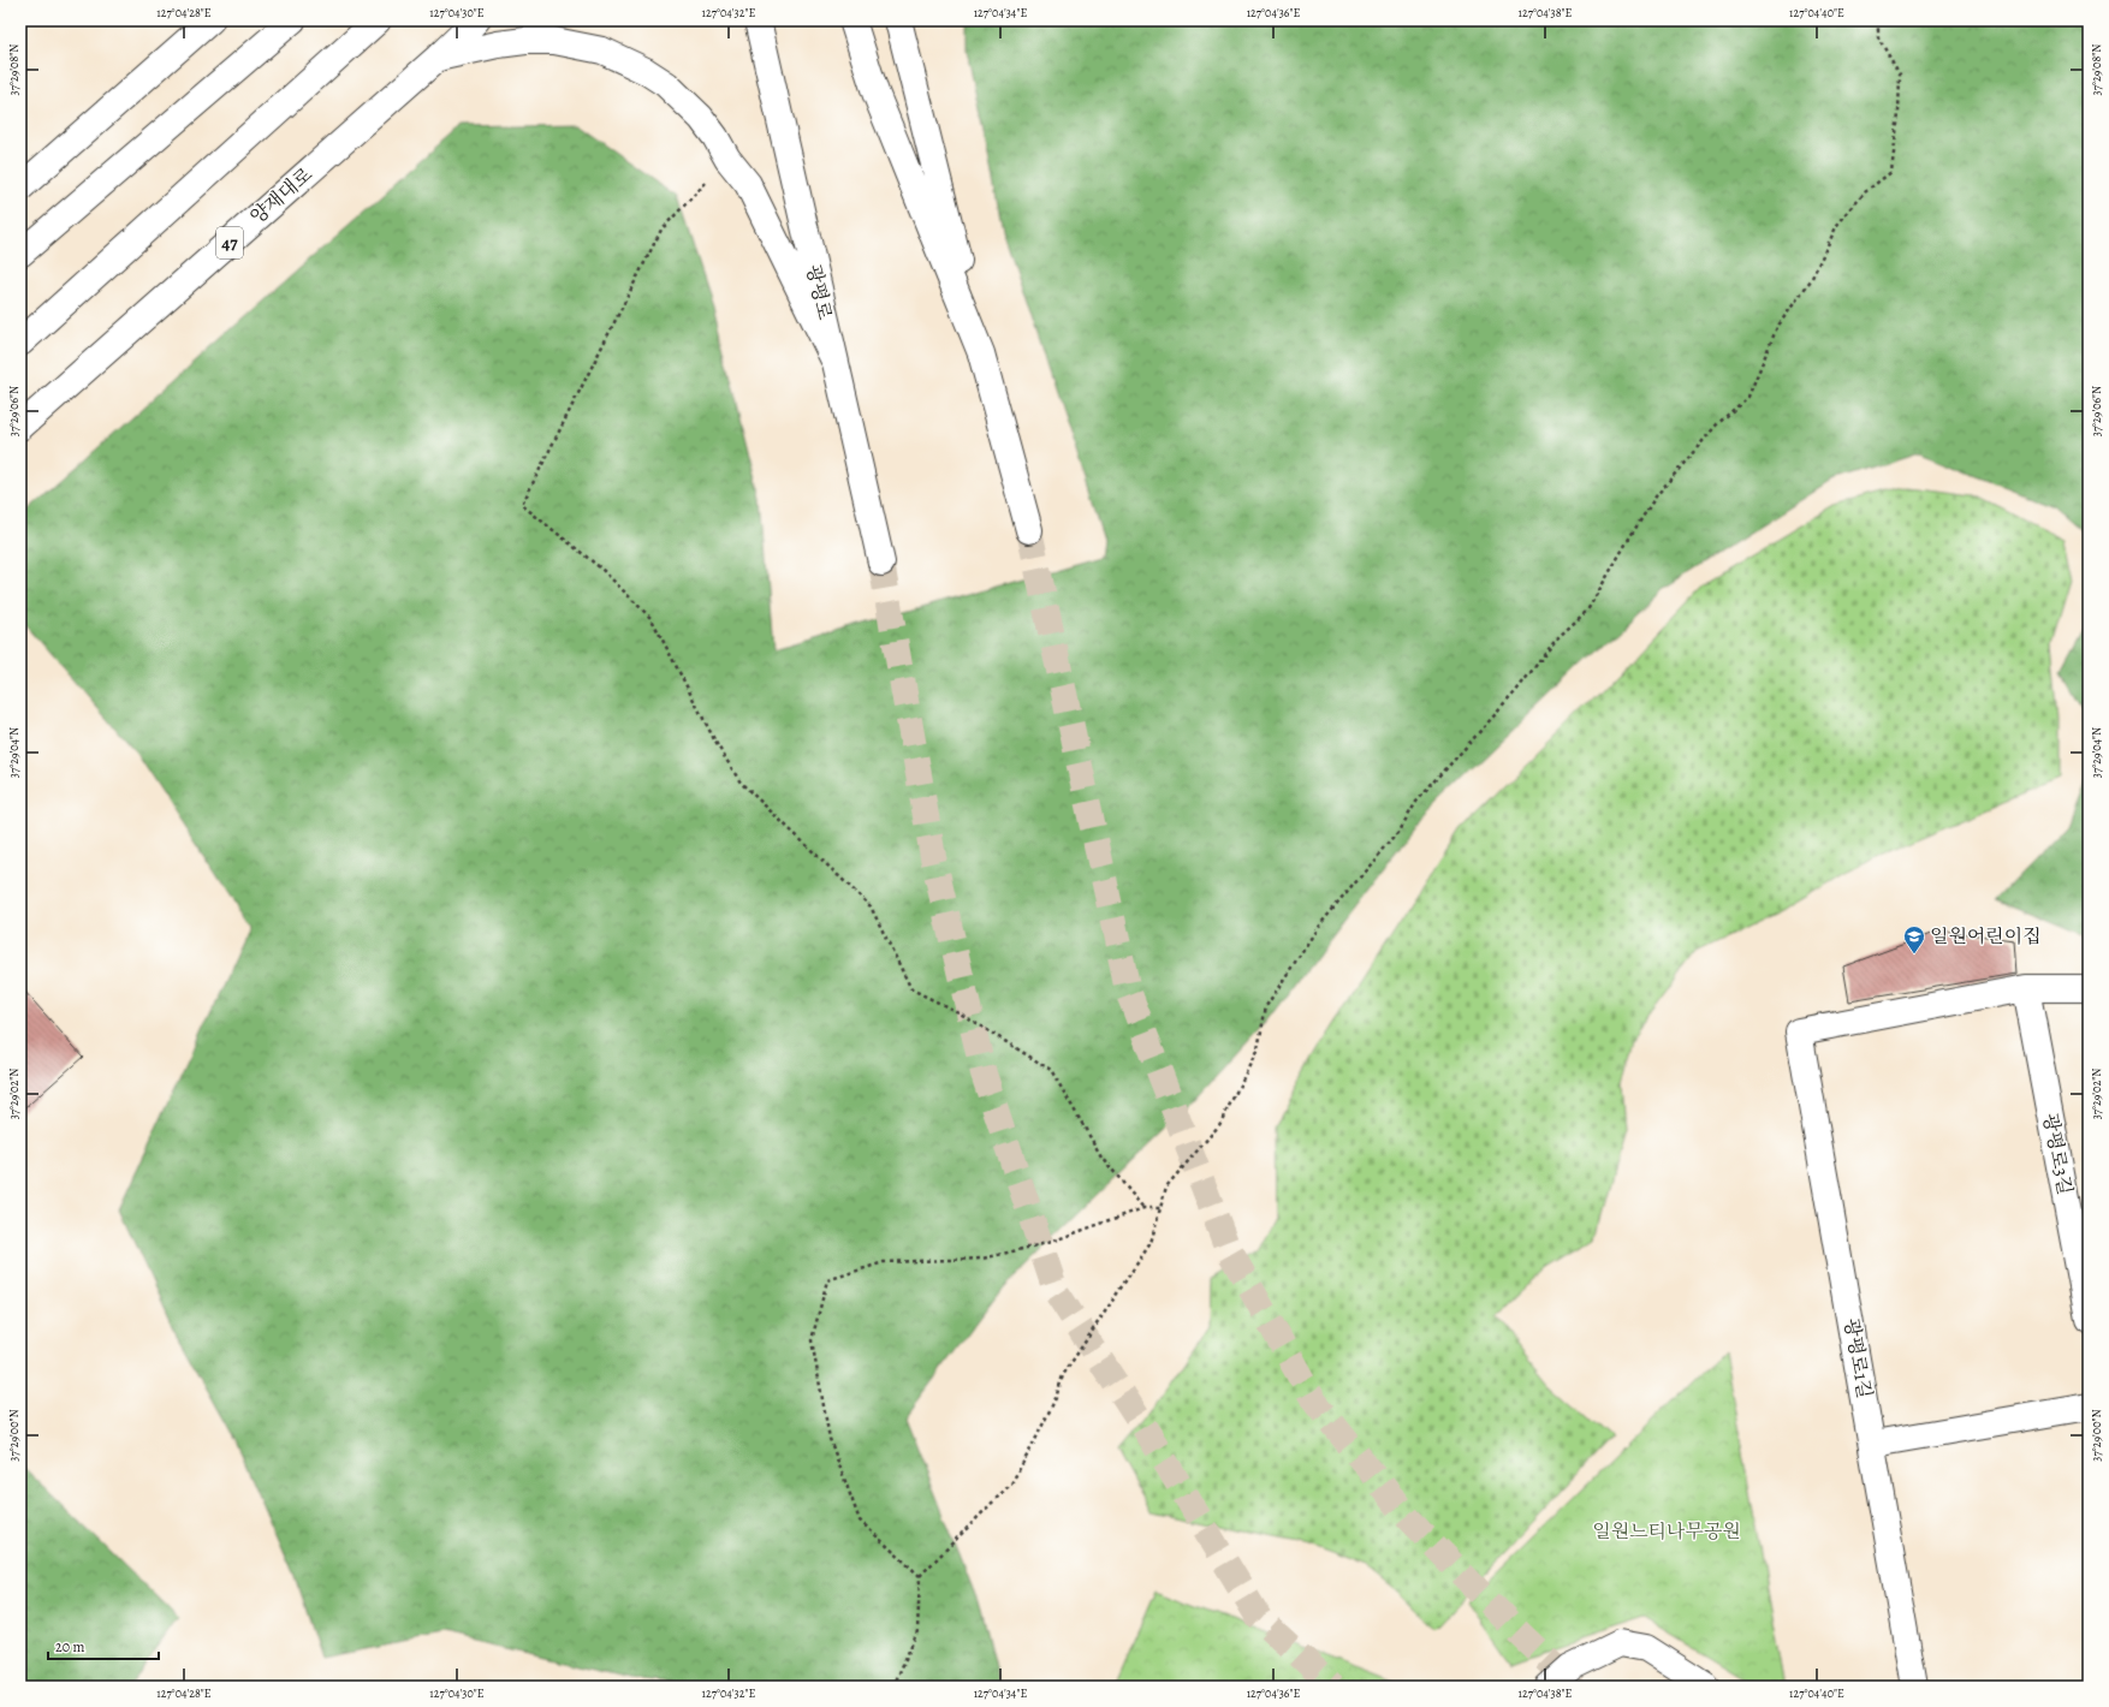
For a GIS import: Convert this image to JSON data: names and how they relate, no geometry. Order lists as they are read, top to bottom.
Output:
{
  "streets": {
    "main road": [
      "양재대로",
      "47",
      "광평로",
      "광평로3길",
      "광평로1길"
    ]
  },
  "crossings": [
    ["광평로3길", "광평로1길"]
  ],
  "parks": ["일원느티나무공원"],
  "places": {
    "school or university": ["일원어린이집"]
  },
  "scale_bar": "20 m",
  "coordinates": [
    "127°04'28\"E",
    "127°04'30\"E",
    "127°04'32\"E",
    "127°04'34\"E",
    "127°04'36\"E",
    "127°04'38\"E",
    "127°04'40\"E",
    "37°29'08\"N",
    "37°29'06\"N",
    "37°29'04\"N",
    "37°29'02\"N",
    "37°29'00\"N"
  ]
}
